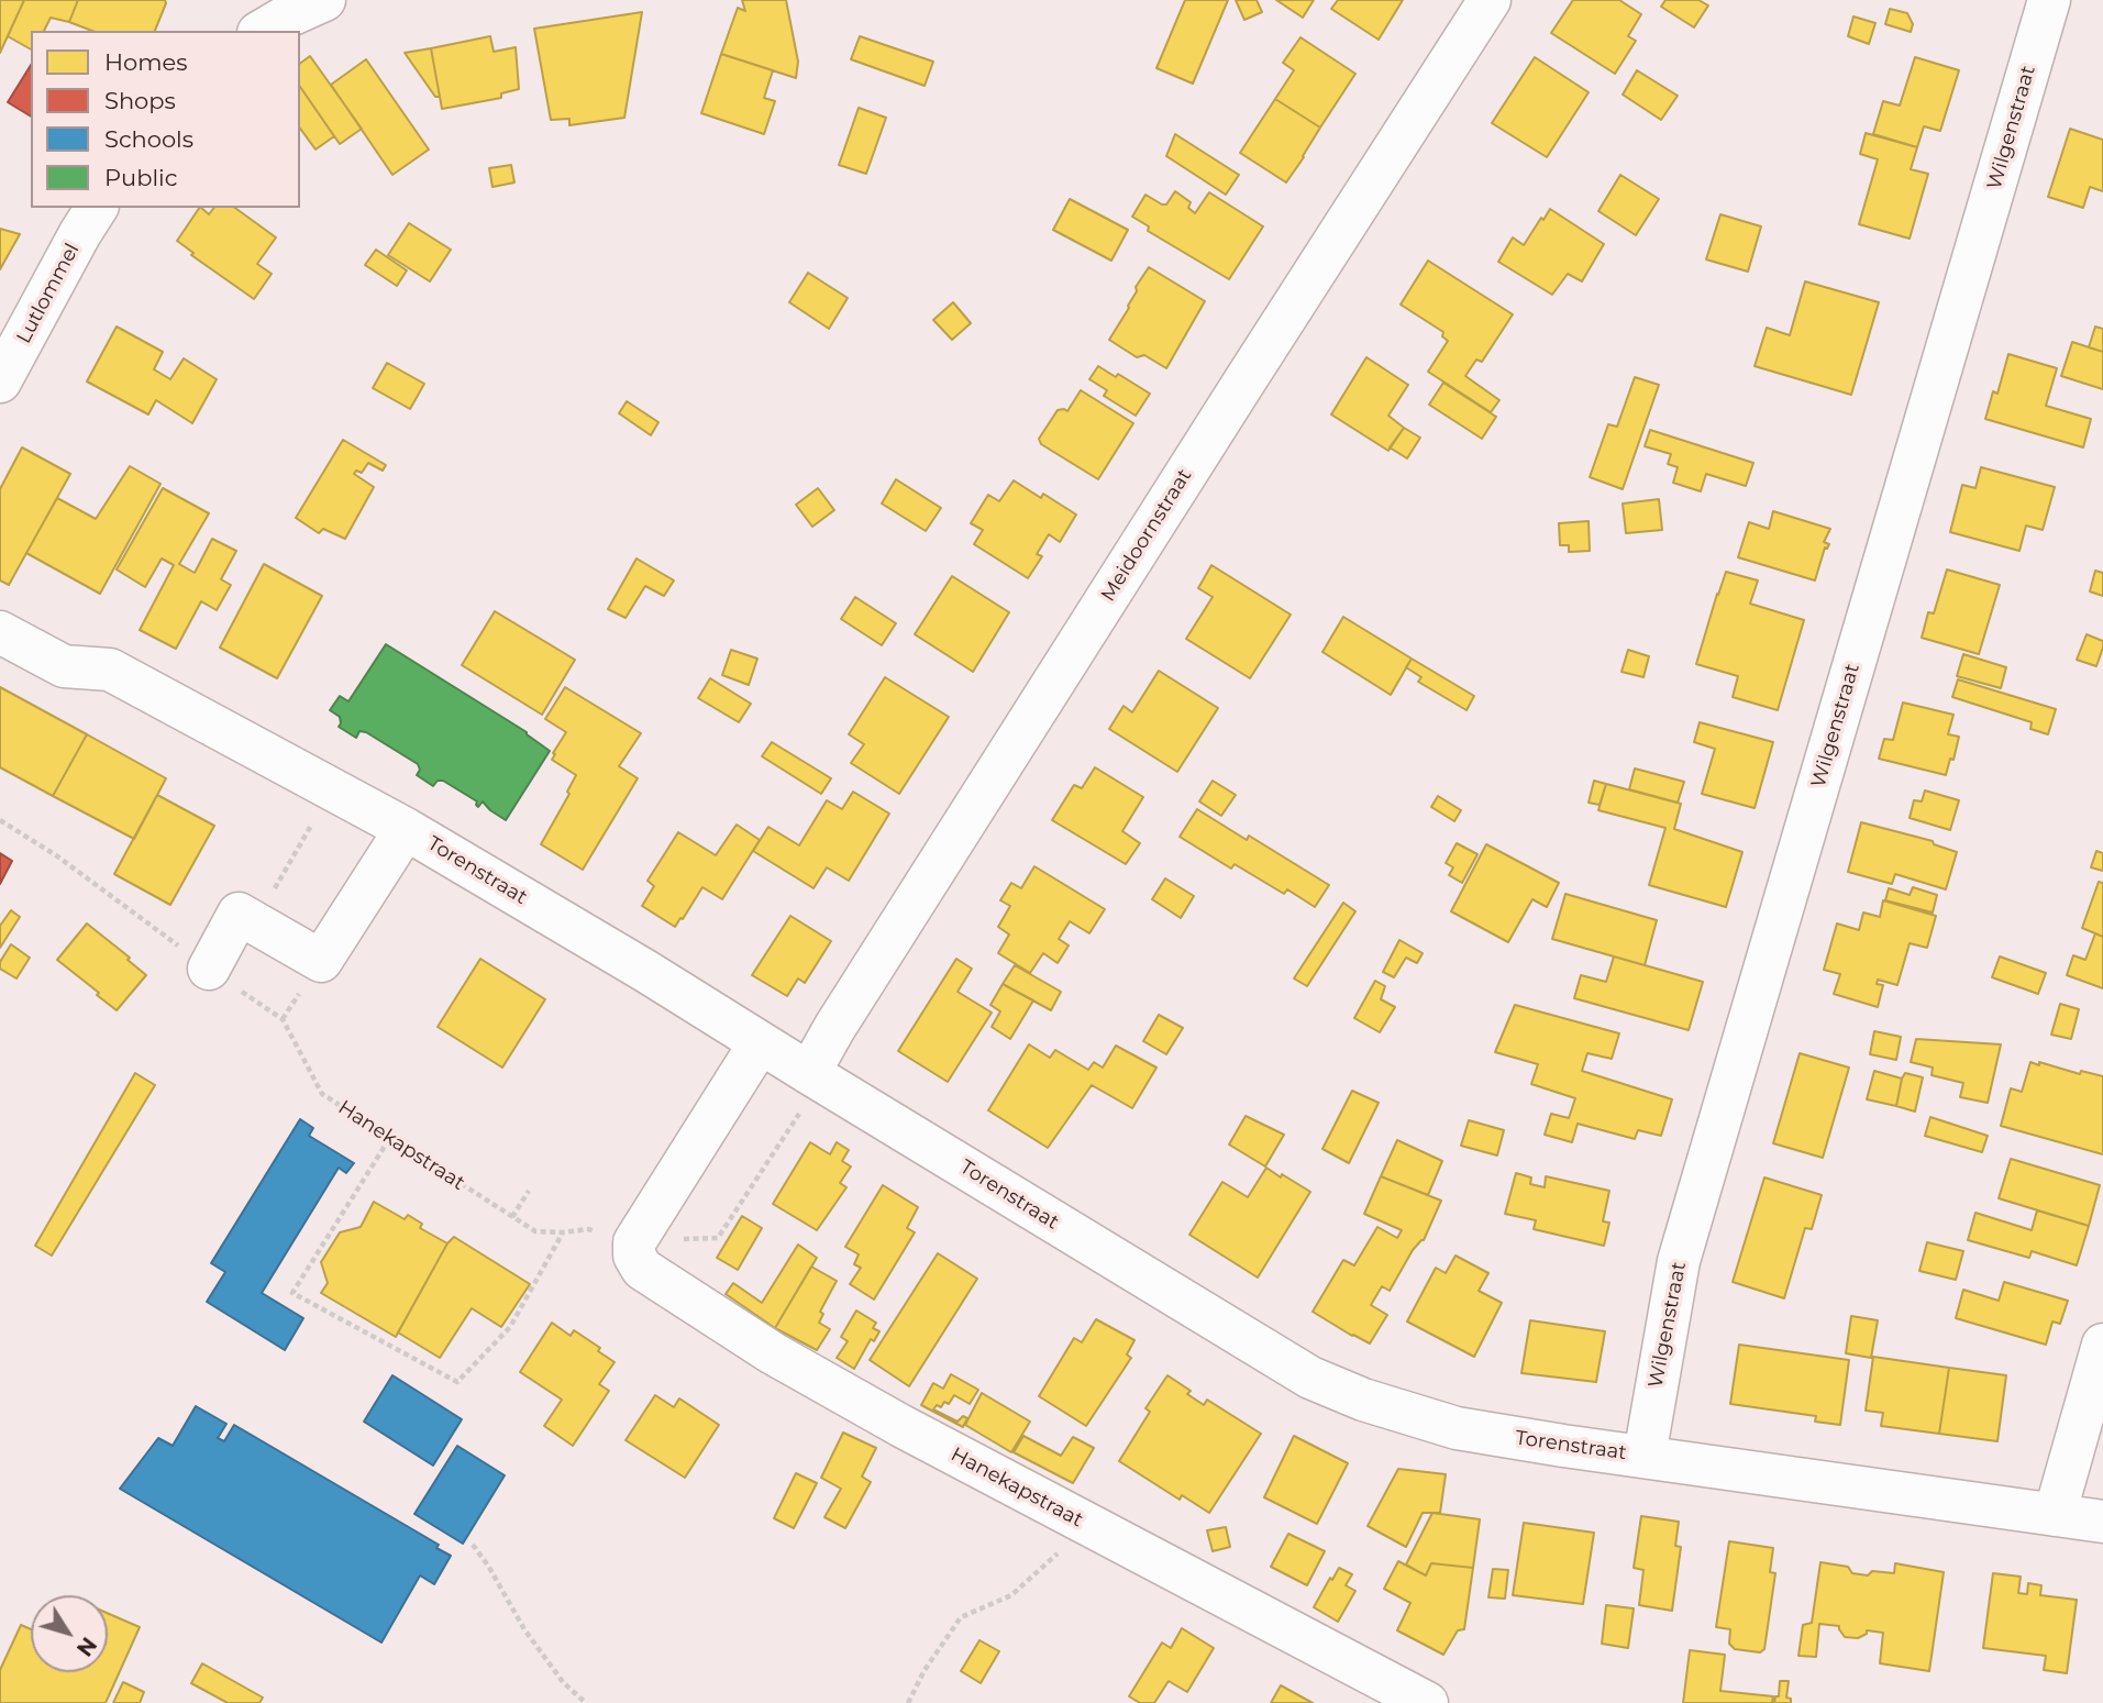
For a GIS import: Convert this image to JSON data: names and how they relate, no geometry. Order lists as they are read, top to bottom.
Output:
{
  "streets": {
    "street": [
      "Wilgenstraat",
      "Lutlommel",
      "Meidoornstraat",
      "Torenstraat",
      "Hanekapstraat"
    ]
  },
  "crossings": [
    ["Wilgenstraat", "Torenstraat"],
    ["Meidoornstraat", "Torenstraat"],
    ["Meidoornstraat", "Hanekapstraat"],
    ["Torenstraat", "Hanekapstraat"]
  ],
  "legend": [
    "Homes",
    "Shops",
    "Schools",
    "Public"
  ],
  "north": "bottom right"
}
